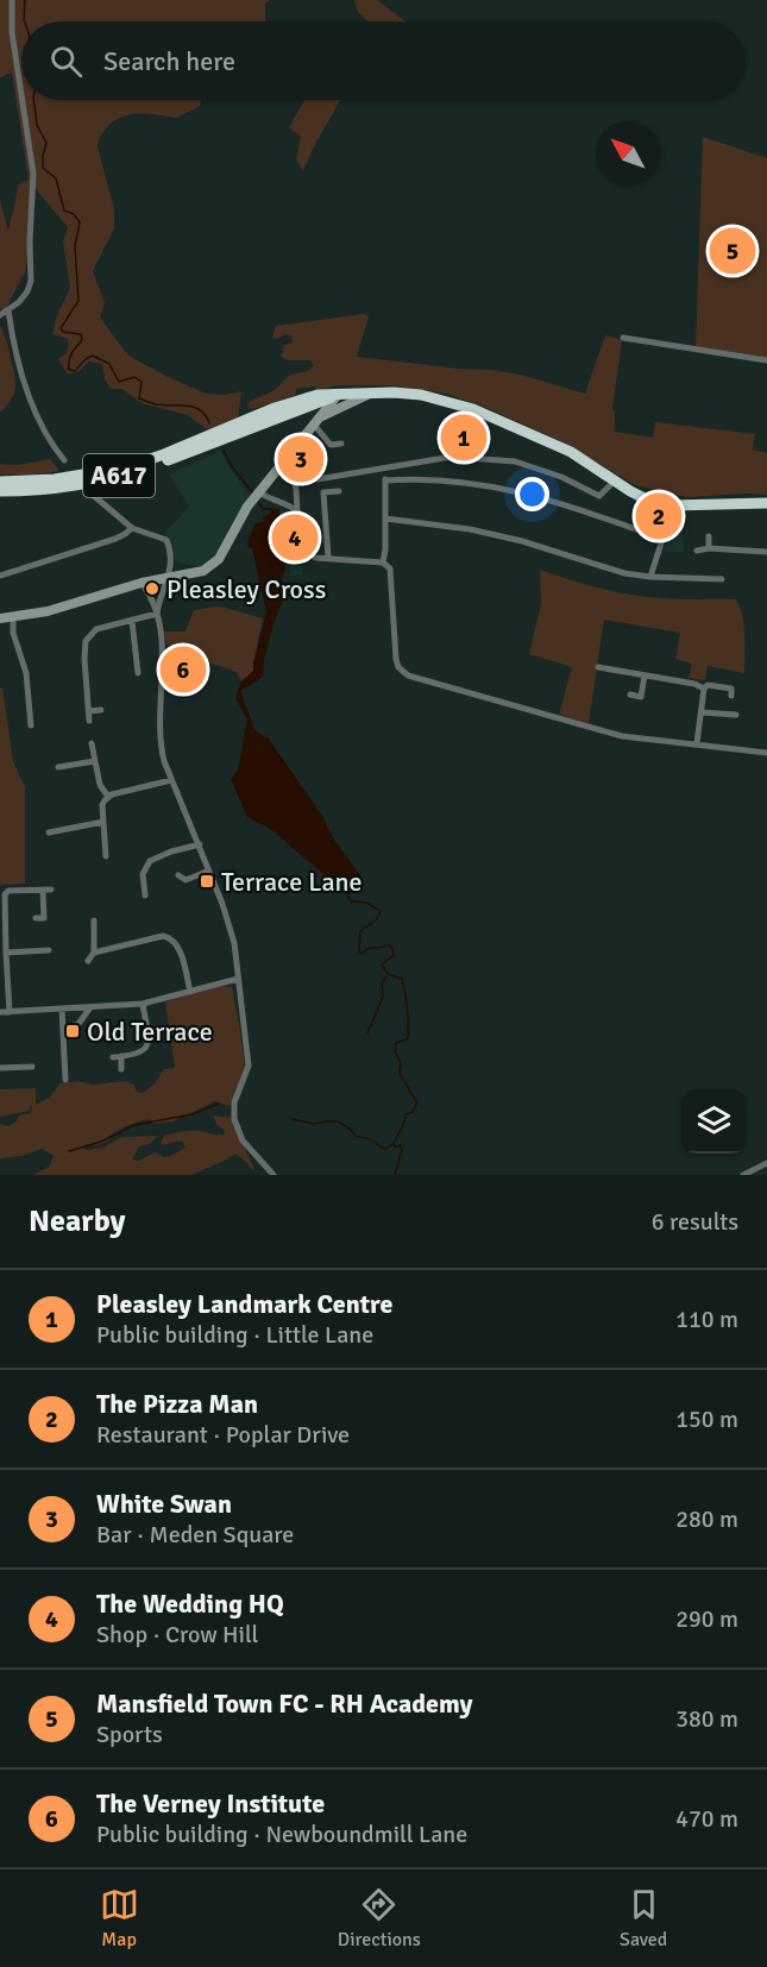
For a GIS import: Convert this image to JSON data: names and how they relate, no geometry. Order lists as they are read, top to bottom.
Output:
{
  "streets": {
    "highway": ["A617"]
  },
  "places": {
    "other": ["Pleasley Cross"],
    "transit": ["Terrace Lane", "Old Terrace"]
  },
  "north": "top left",
  "page": {
    "search": "Search here",
    "pins": [
      "5",
      "1",
      "3",
      "2",
      "4",
      "6"
    ],
    "heading": ["Nearby", "6 results"],
    "list": [
      {
        "mark": "1",
        "name": "Pleasley Landmark Centre",
        "note": "Public building · Little Lane",
        "value": "110 m"
      },
      {
        "mark": "2",
        "name": "The Pizza Man",
        "note": "Restaurant · Poplar Drive",
        "value": "150 m"
      },
      {
        "mark": "3",
        "name": "White Swan",
        "note": "Bar · Meden Square",
        "value": "280 m"
      },
      {
        "mark": "4",
        "name": "The Wedding HQ",
        "note": "Shop · Crow Hill",
        "value": "290 m"
      },
      {
        "mark": "5",
        "name": "Mansfield Town FC - RH Academy",
        "note": "Sports",
        "value": "380 m"
      },
      {
        "mark": "6",
        "name": "The Verney Institute",
        "note": "Public building · Newboundmill Lane",
        "value": "470 m"
      }
    ],
    "nav": ["Map", "Directions", "Saved"]
  }
}
